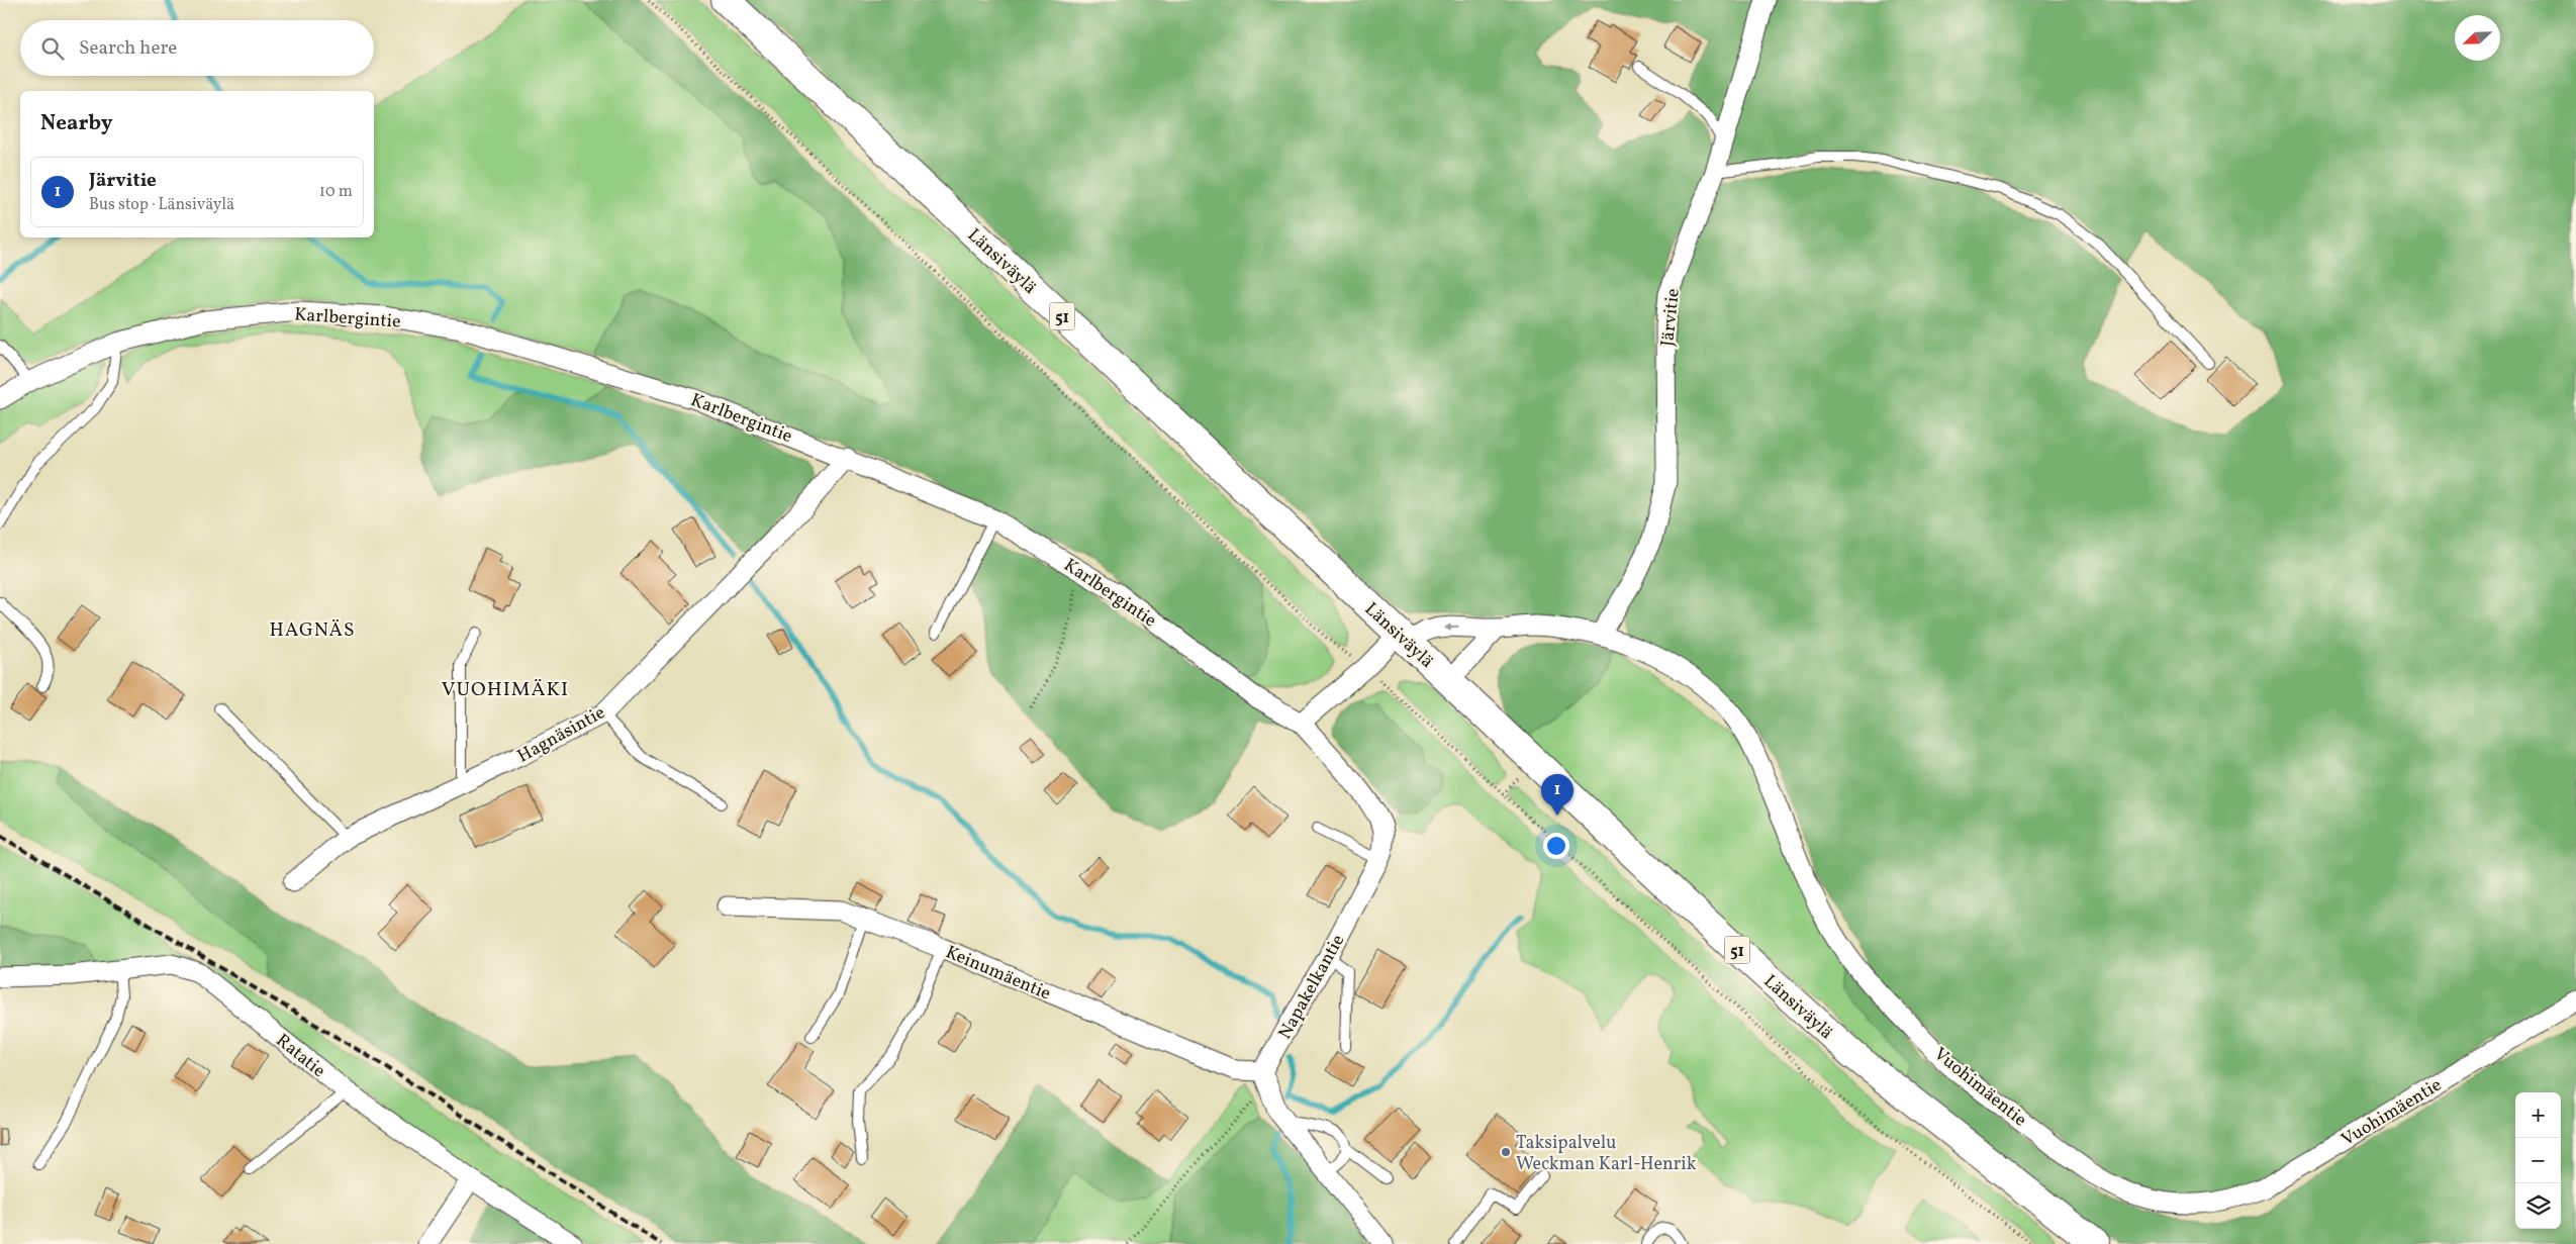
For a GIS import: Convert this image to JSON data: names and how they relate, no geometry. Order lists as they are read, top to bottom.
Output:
{
  "streets": {
    "main road": ["Länsiväylä", "51"],
    "street": [
      "Karlbergintie",
      "Järvitie",
      "Hagnäsintie",
      "Keinumäentie",
      "Napakelkantie",
      "Ratatie",
      "Vuohimäentie"
    ]
  },
  "crossings": [
    ["Länsiväylä", "Vuohimäentie"],
    ["Karlbergintie", "Hagnäsintie"],
    ["Karlbergintie", "Napakelkantie"],
    ["Järvitie", "Vuohimäentie"],
    ["Keinumäentie", "Napakelkantie"]
  ],
  "districts": ["HAGNÄS", "VUOHIMÄKI"],
  "places": ["Taksipalvelu Weckman Karl-Henrik"],
  "north": "bottom left",
  "page": {
    "search": "Search here",
    "heading": "Nearby",
    "list": [
      {
        "mark": "1",
        "name": "Järvitie",
        "note": "Bus stop · Länsiväylä",
        "value": "10 m"
      }
    ],
    "pins": "1",
    "map_buttons": ["+", "−"]
  }
}
